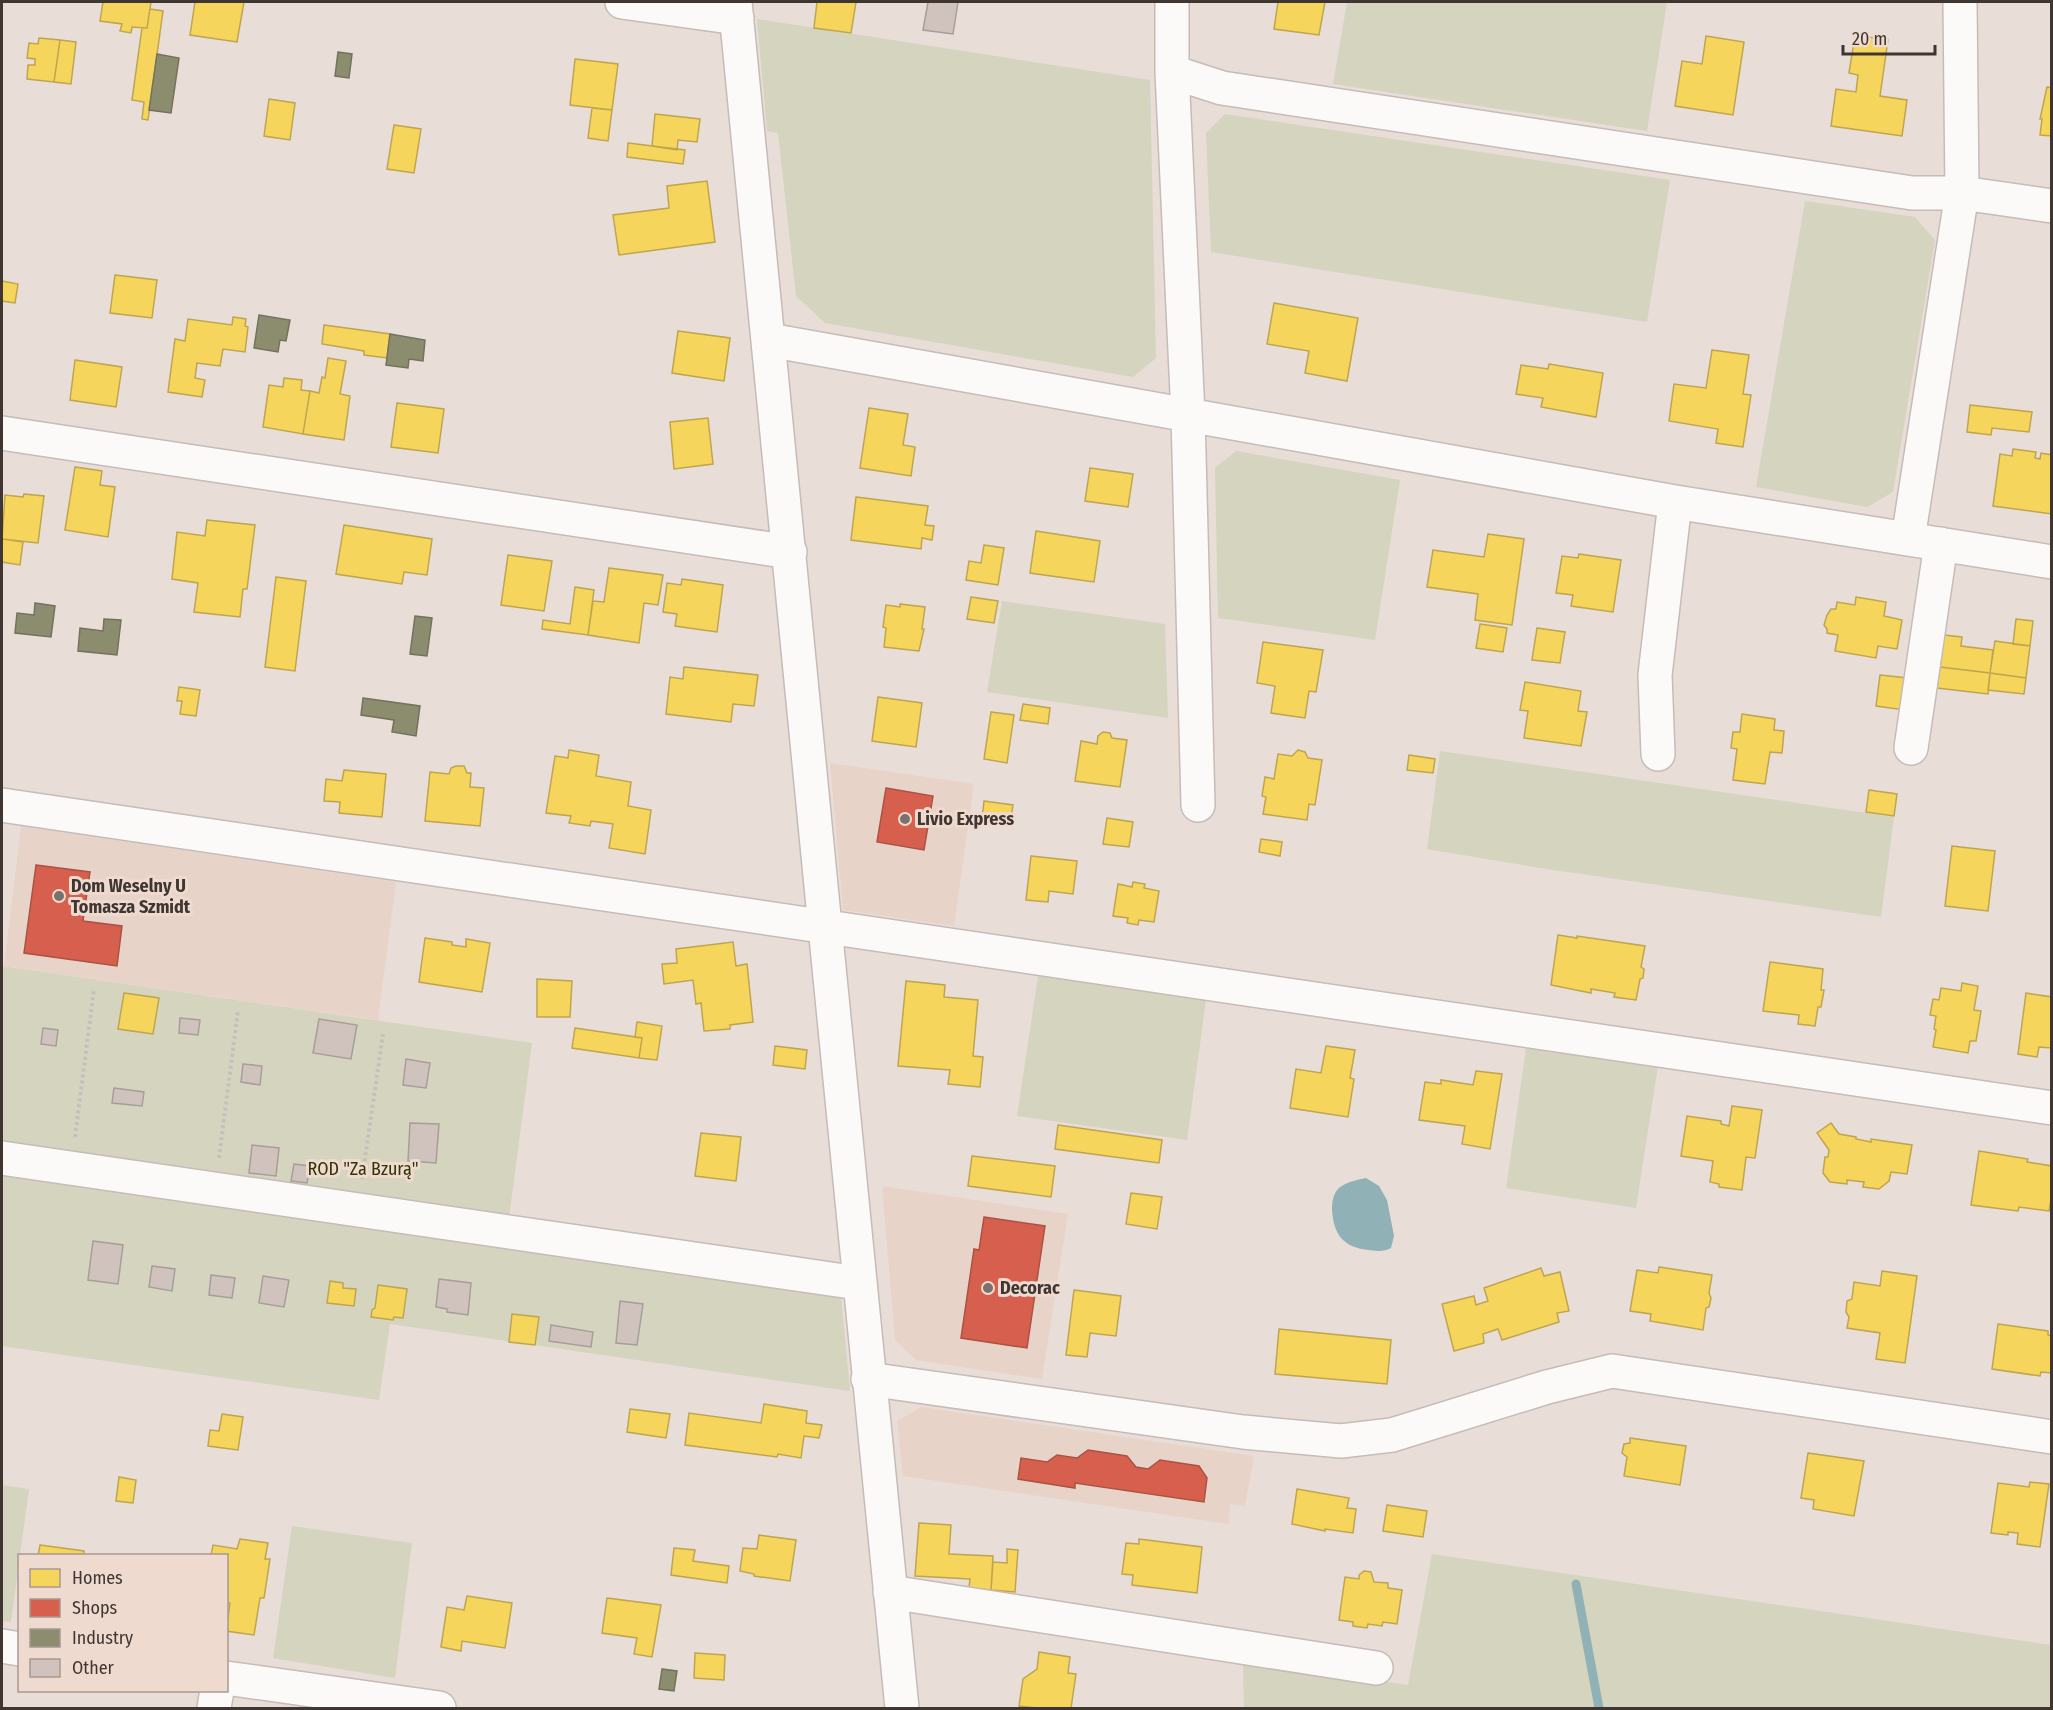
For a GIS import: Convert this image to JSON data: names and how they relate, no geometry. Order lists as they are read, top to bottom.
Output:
{
  "parks": ["ROD \"Za Bzurą\""],
  "places": ["Livio Express", "Dom Weselny U Tomasza Szmidt", "Decorac"],
  "legend": [
    "Homes",
    "Shops",
    "Industry",
    "Other"
  ],
  "scale_bar": "20 m"
}
